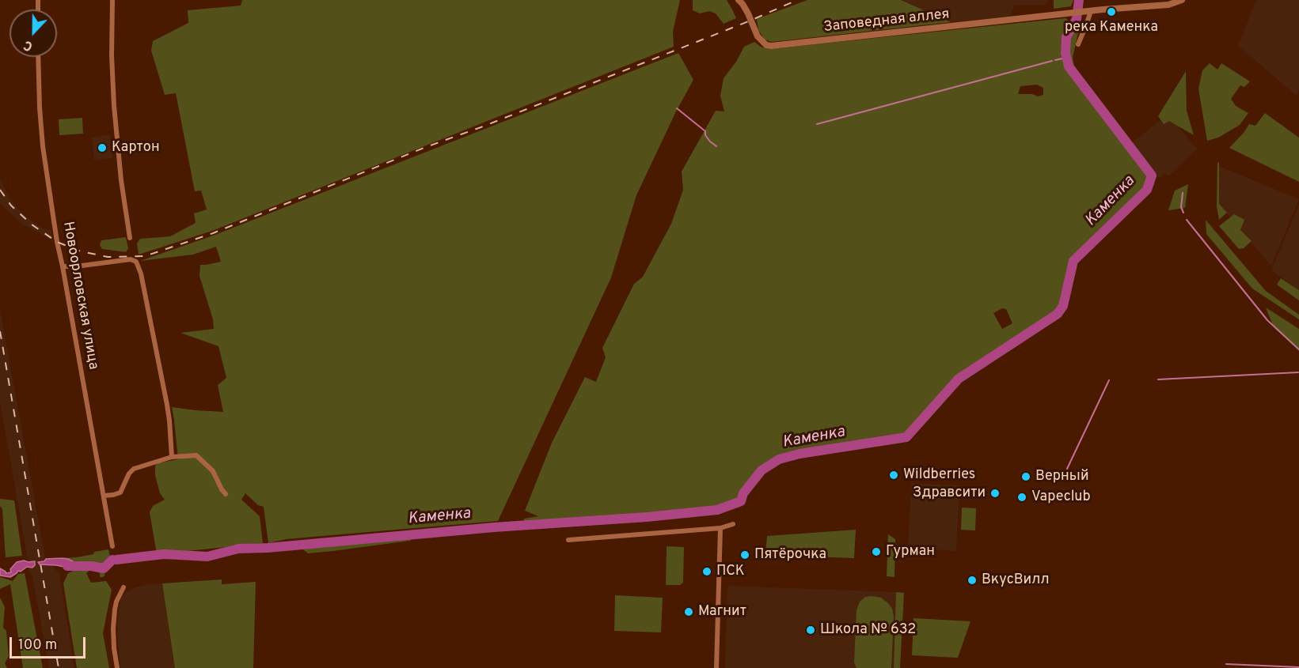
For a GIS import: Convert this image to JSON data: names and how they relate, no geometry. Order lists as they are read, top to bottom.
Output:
{
  "streets": {
    "street": ["Заповедная аллея", "Новоорловская улица"]
  },
  "water": ["Каменка"],
  "places": [
    "река Каменка",
    "Картон",
    "Wildberries",
    "Верный",
    "Здравсити",
    "Vapeclub",
    "Гурман",
    "Пятёрочка",
    "ПСК",
    "ВкусВилл",
    "Магнит",
    "Школа № 632"
  ],
  "scale_bar": "100 m",
  "north": "bottom"
}
